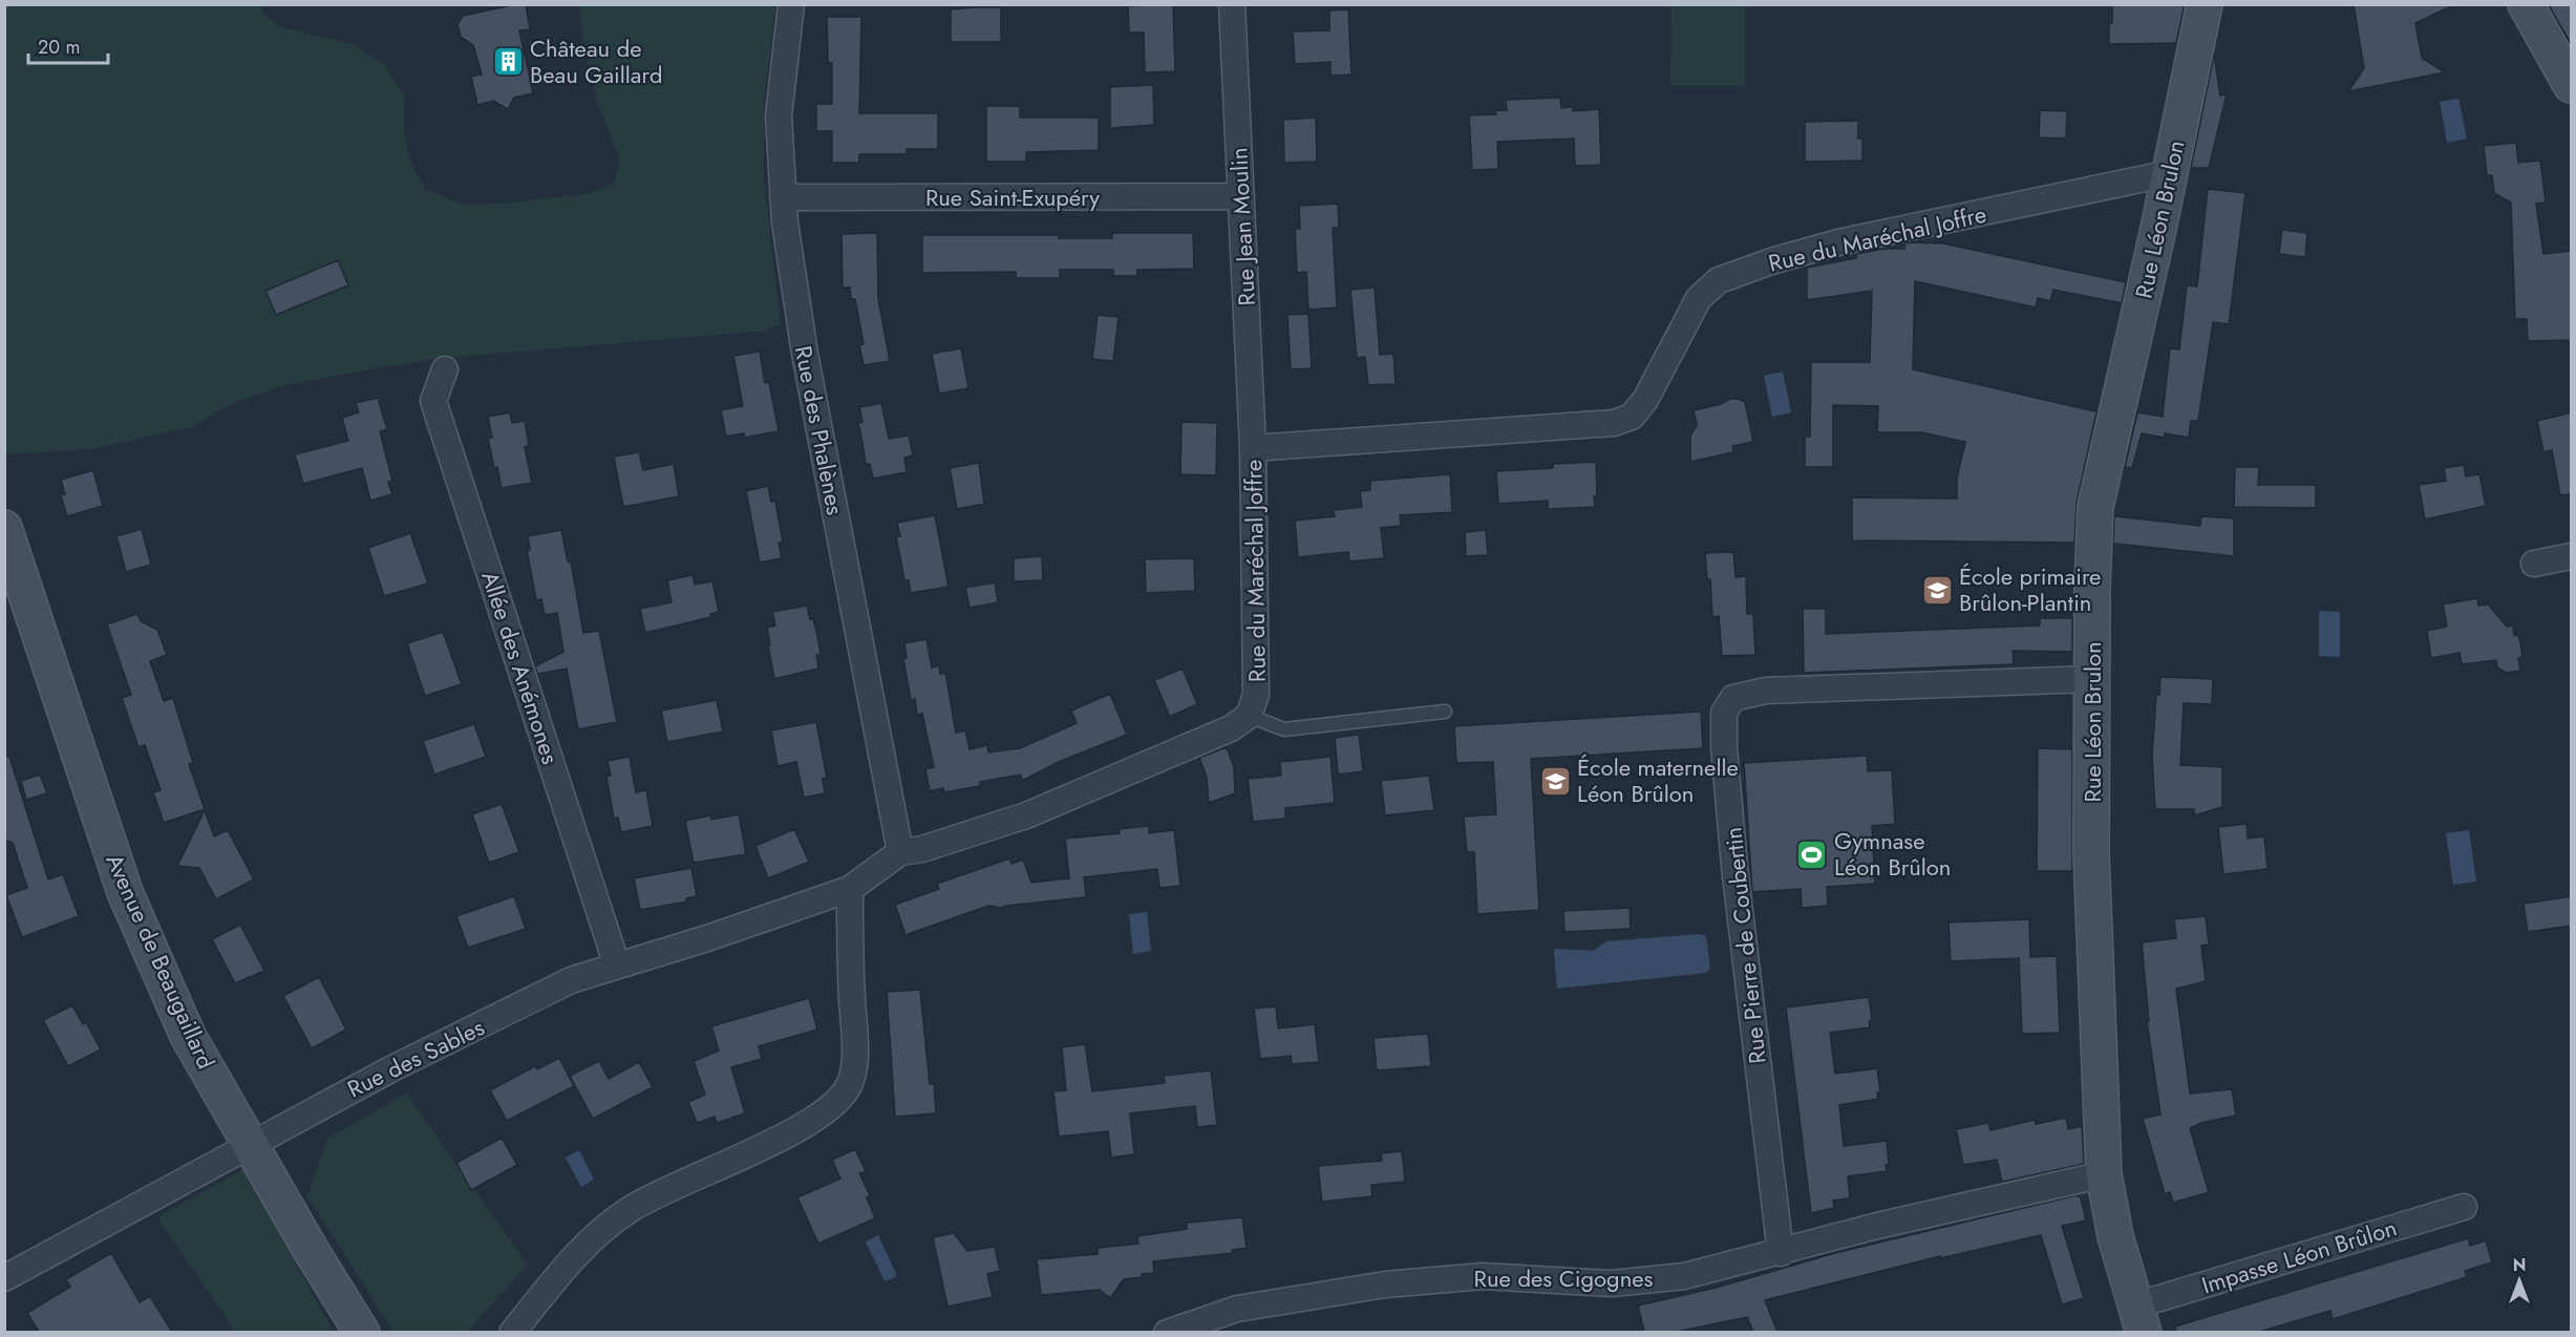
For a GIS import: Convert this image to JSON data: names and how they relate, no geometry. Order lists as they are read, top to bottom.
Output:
{
  "streets": {
    "street": [
      "Rue Saint-Exupéry",
      "Rue Léon Brulon",
      "Rue Jean Moulin",
      "Rue du Maréchal Joffre",
      "Rue des Phalènes",
      "Allée des Anémones",
      "Rue Pierre de Coubertin",
      "Avenue de Beaugaillard",
      "Rue des Sables",
      "Impasse Léon Brûlon",
      "Rue des Cigognes"
    ]
  },
  "crossings": [
    ["Rue Saint-Exupéry", "Rue Jean Moulin"],
    ["Rue Saint-Exupéry", "Rue des Phalènes"],
    ["Rue Léon Brulon", "Rue du Maréchal Joffre"],
    ["Rue Léon Brulon", "Rue Pierre de Coubertin"],
    ["Rue Léon Brulon", "Impasse Léon Brûlon"],
    ["Rue Léon Brulon", "Rue des Cigognes"],
    ["Rue Jean Moulin", "Rue du Maréchal Joffre"],
    ["Rue du Maréchal Joffre", "Rue des Phalènes"],
    ["Rue du Maréchal Joffre", "Rue des Sables"],
    ["Allée des Anémones", "Rue des Sables"],
    ["Rue Pierre de Coubertin", "Rue des Cigognes"],
    ["Avenue de Beaugaillard", "Rue des Sables"]
  ],
  "places": {
    "building": ["Château de Beau Gaillard"],
    "school or university": ["École primaire Brûlon-Plantin", "École maternelle Léon Brûlon"],
    "sports": ["Gymnase Léon Brûlon"]
  },
  "scale_bar": "20 m",
  "north": "top"
}
